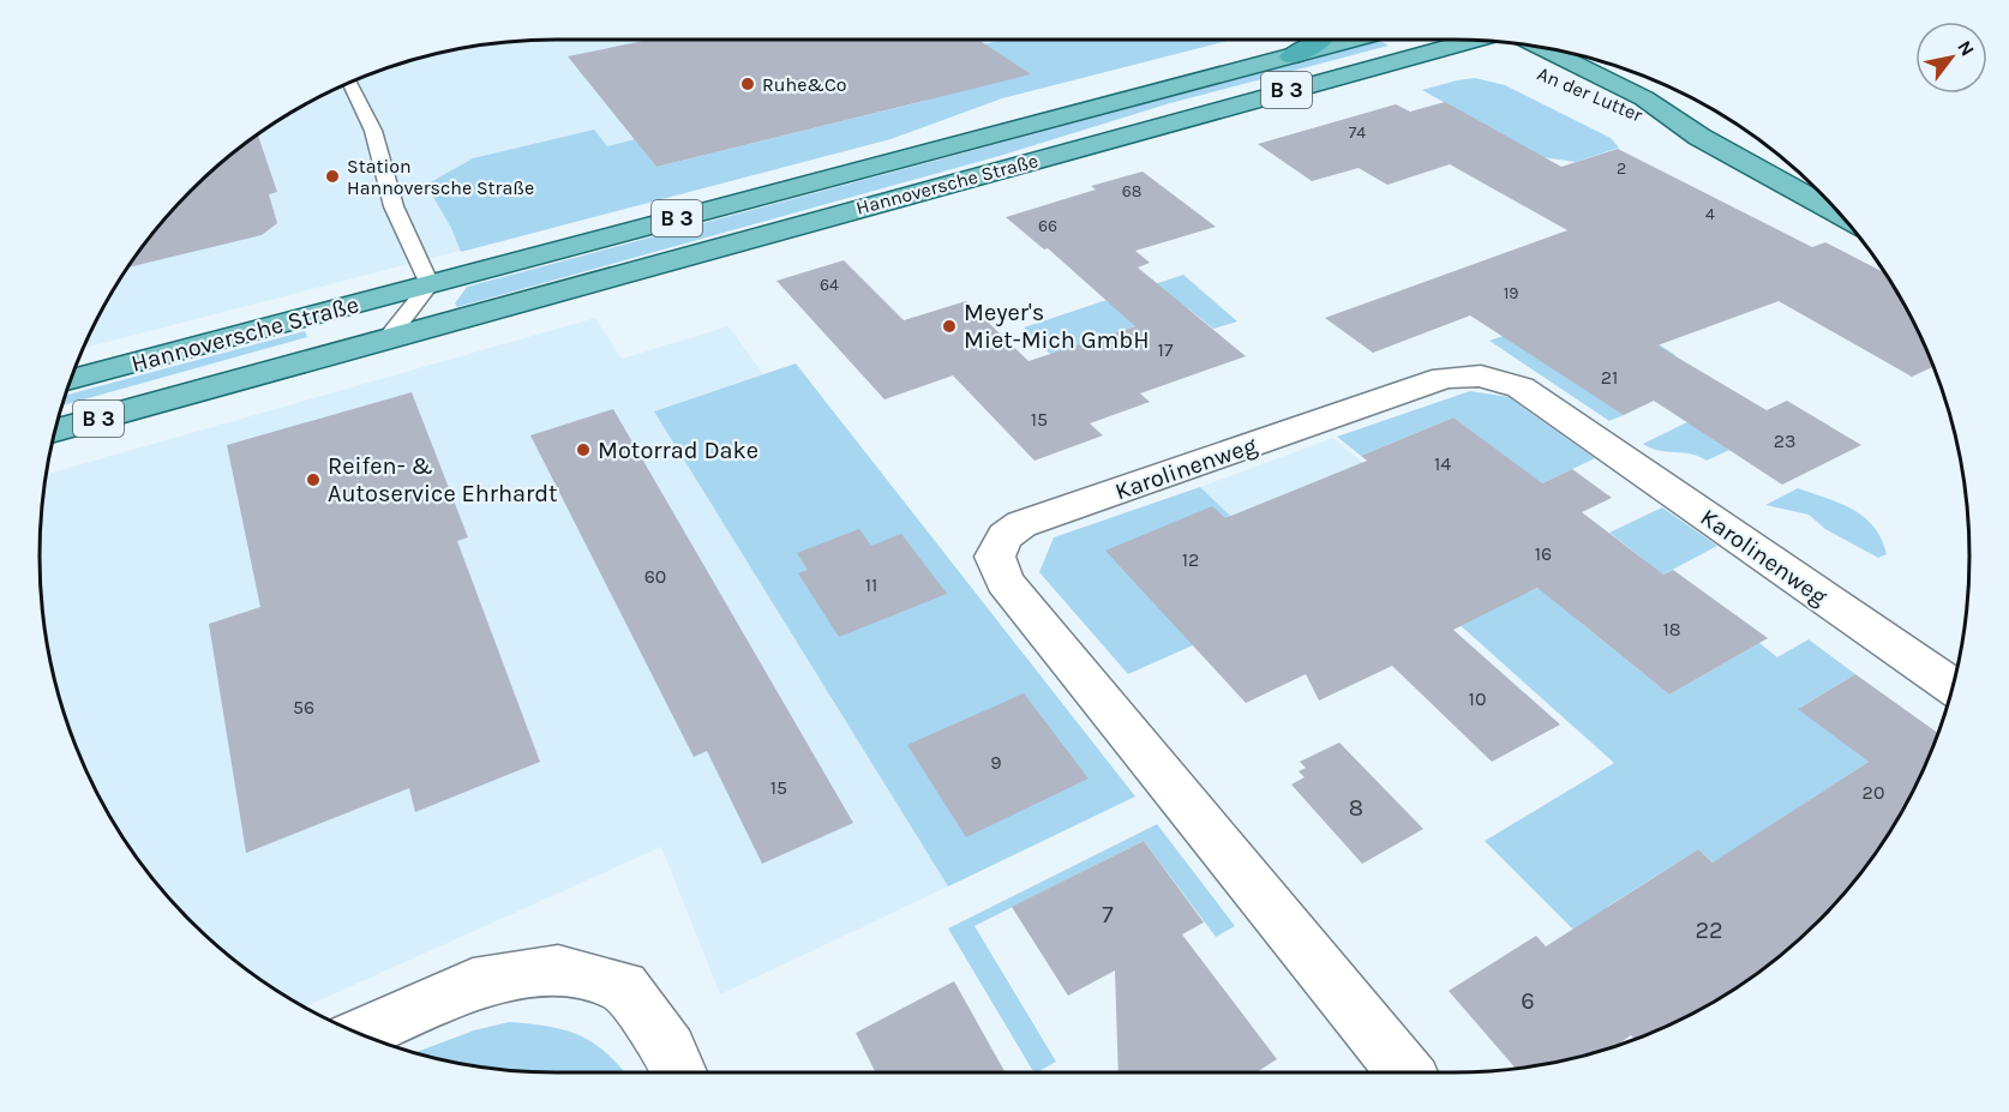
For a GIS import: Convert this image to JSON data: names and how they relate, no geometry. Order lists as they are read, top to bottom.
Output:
{
  "streets": {
    "highway": ["B 3"],
    "main road": ["An der Lutter", "Hannoversche Straße"],
    "street": ["Karolinenweg"]
  },
  "crossings": [
    ["B 3", "Hannoversche Straße"],
    ["An der Lutter", "Hannoversche Straße"]
  ],
  "places": [
    "Ruhe&Co",
    "Station Hannoversche Straße",
    "Meyer's Miet-Mich GmbH",
    "Motorrad Dake",
    "Reifen- & Autoservice Ehrhardt"
  ],
  "house_numbers": [
    "74",
    "2",
    "68",
    "4",
    "66",
    "64",
    "19",
    "17",
    "21",
    "15",
    "23",
    "14",
    "16",
    "12",
    "60",
    "11",
    "18",
    "10",
    "56",
    "9",
    "15",
    "20",
    "8",
    "7",
    "22",
    "6"
  ],
  "north": "top right"
}
